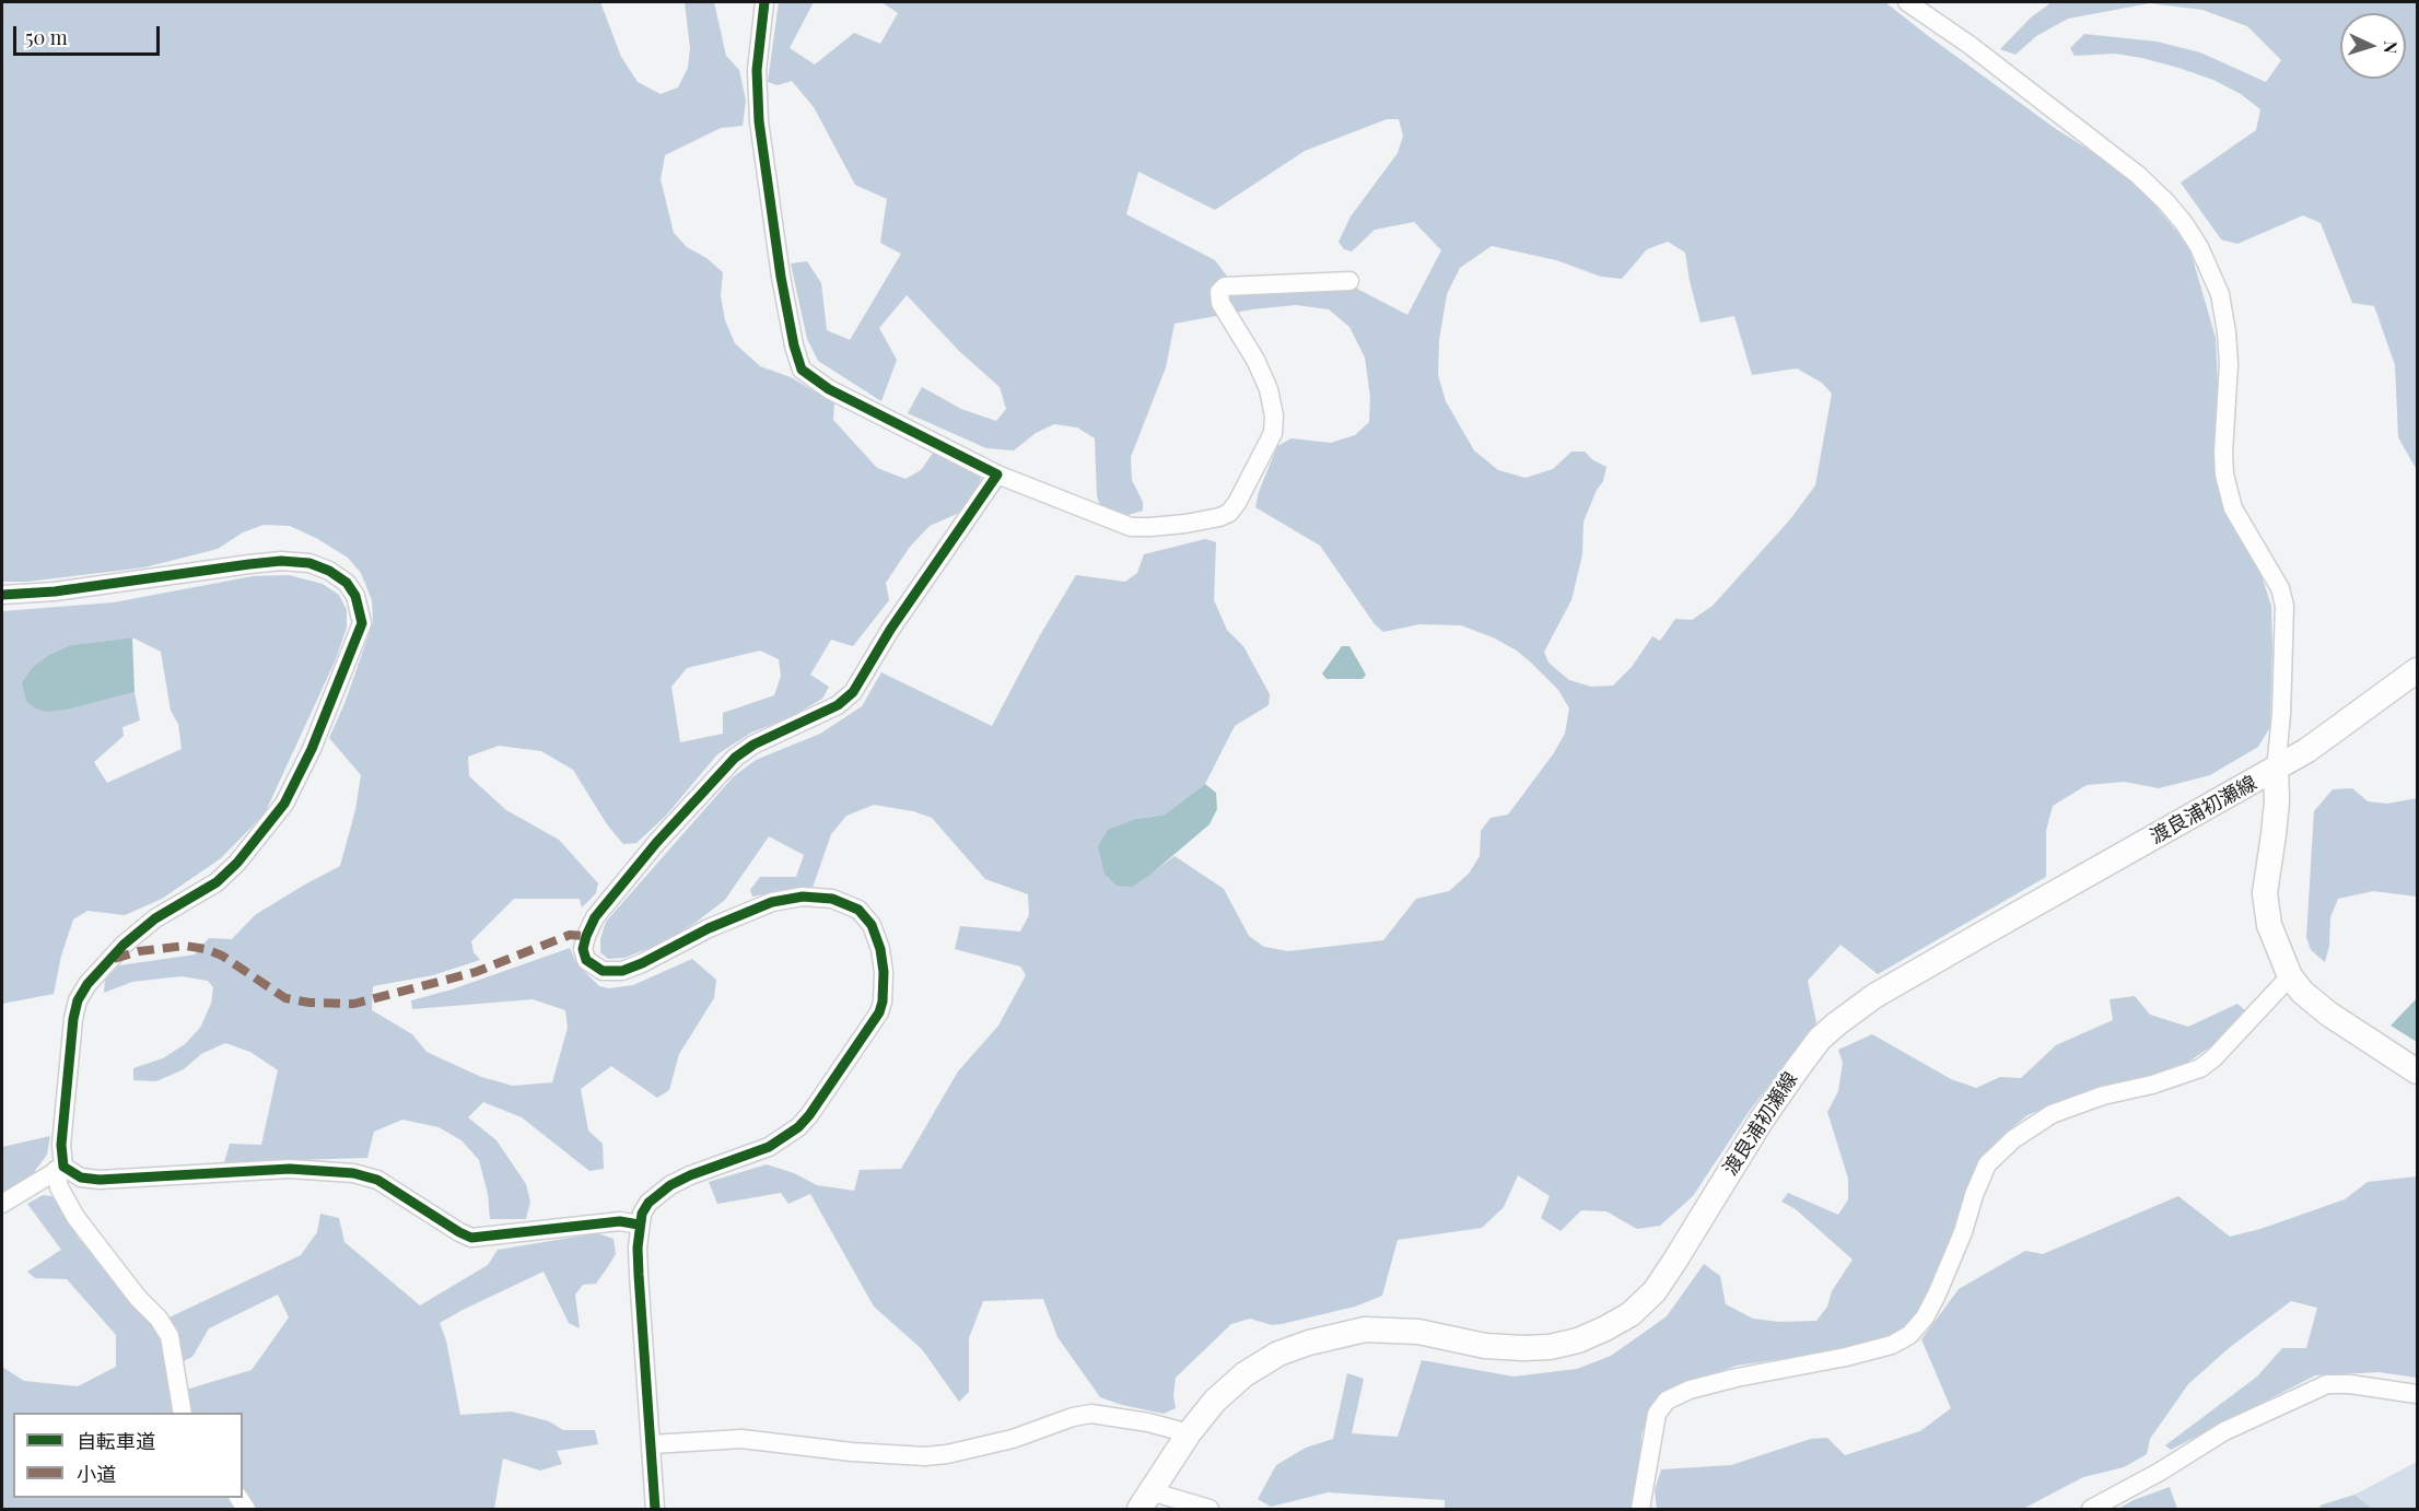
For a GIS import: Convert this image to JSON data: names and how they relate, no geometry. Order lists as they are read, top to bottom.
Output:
{
  "streets": {
    "main road": ["渡良浦初瀬線"]
  },
  "legend": ["自転車道", "小道"],
  "scale_bar": "50 m",
  "north": "right"
}
